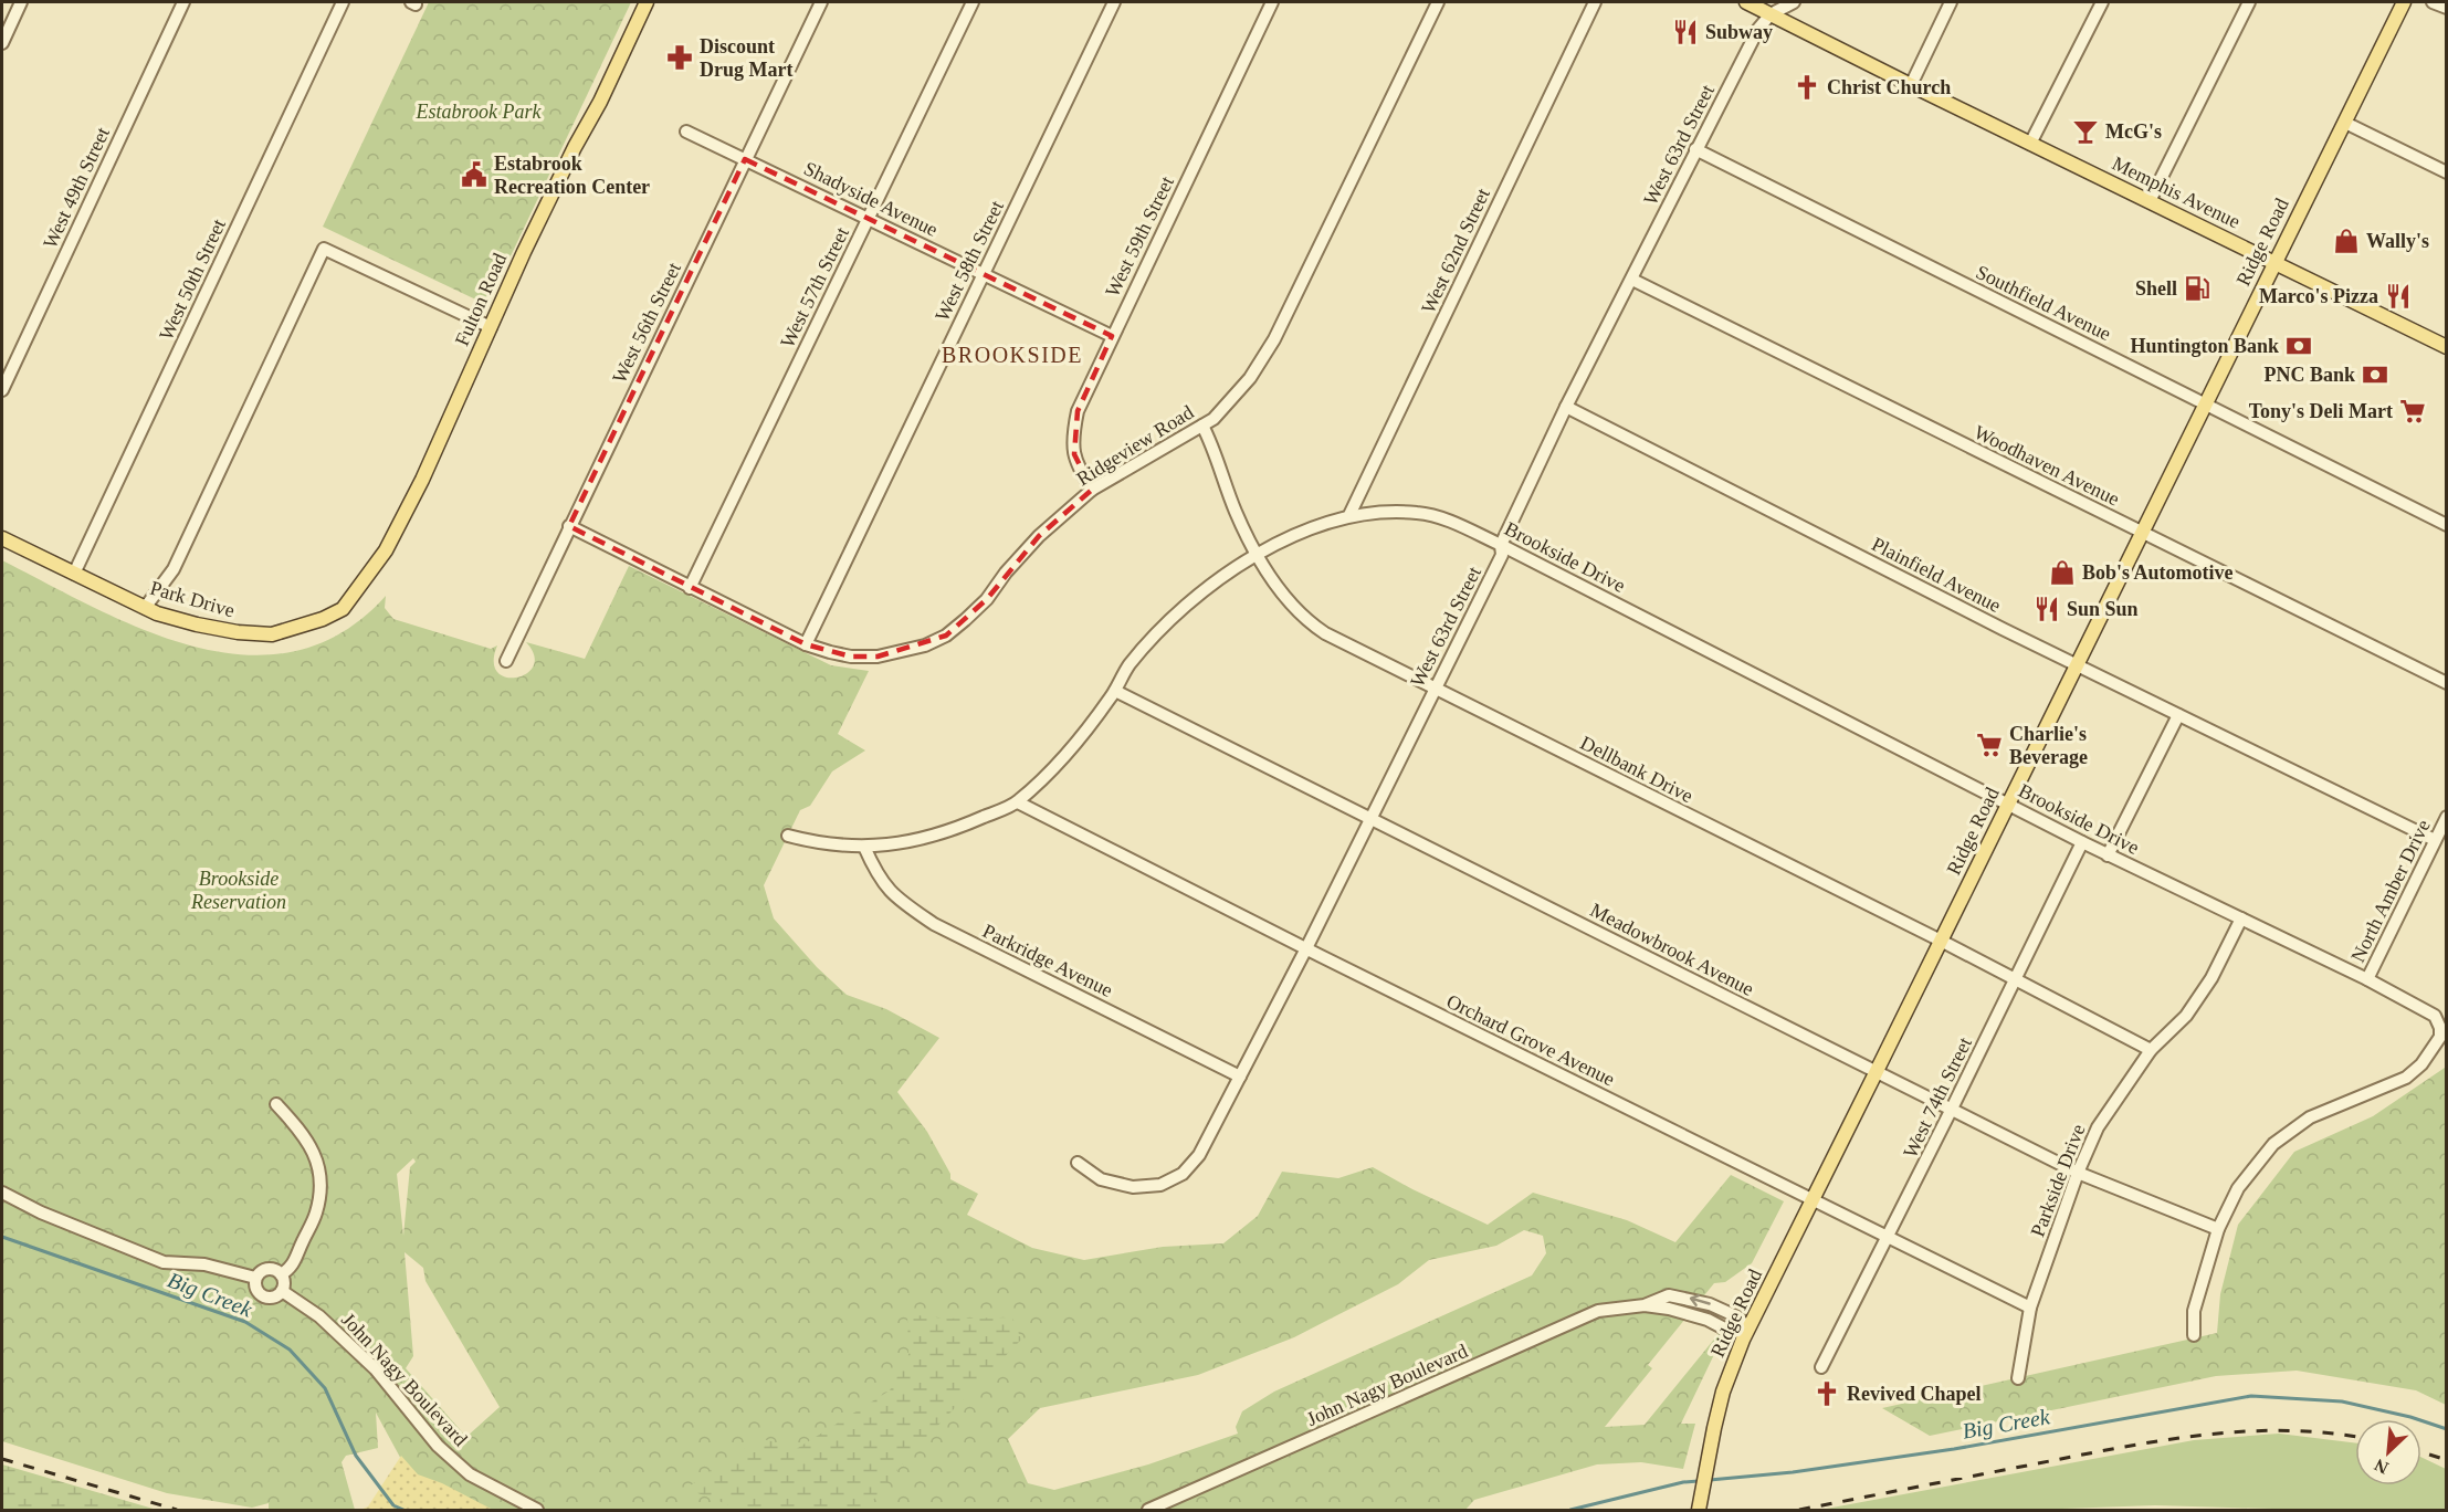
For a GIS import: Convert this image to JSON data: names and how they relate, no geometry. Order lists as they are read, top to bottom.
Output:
{
  "streets": {
    "main road": [
      "Memphis Avenue",
      "Ridge Road",
      "Fulton Road",
      "Park Drive"
    ],
    "street": [
      "West 63rd Street",
      "West 49th Street",
      "Shadyside Avenue",
      "West 59th Street",
      "West 62nd Street",
      "West 58th Street",
      "West 50th Street",
      "West 57th Street",
      "Southfield Avenue",
      "West 56th Street",
      "Ridgeview Road",
      "Woodhaven Avenue",
      "Brookside Drive",
      "Plainfield Avenue",
      "Dellbank Drive",
      "North Amber Drive",
      "Meadowbrook Avenue",
      "Parkridge Avenue",
      "Orchard Grove Avenue",
      "West 74th Street",
      "Parkside Drive",
      "John Nagy Boulevard"
    ]
  },
  "crossings": [
    ["West 63rd Street", "Memphis Avenue"],
    ["West 63rd Street", "Southfield Avenue"],
    ["West 63rd Street", "Woodhaven Avenue"],
    ["West 63rd Street", "Brookside Drive"],
    ["West 63rd Street", "Plainfield Avenue"],
    ["West 63rd Street", "Dellbank Drive"],
    ["West 63rd Street", "Meadowbrook Avenue"],
    ["West 63rd Street", "Parkridge Avenue"],
    ["West 63rd Street", "Orchard Grove Avenue"],
    ["Memphis Avenue", "Ridge Road"],
    ["Shadyside Avenue", "West 59th Street"],
    ["Shadyside Avenue", "West 58th Street"],
    ["Shadyside Avenue", "West 57th Street"],
    ["Shadyside Avenue", "West 56th Street"],
    ["West 59th Street", "Ridgeview Road"],
    ["Ridge Road", "Southfield Avenue"],
    ["Ridge Road", "Woodhaven Avenue"],
    ["Ridge Road", "Brookside Drive"],
    ["Ridge Road", "Plainfield Avenue"],
    ["Ridge Road", "Dellbank Drive"],
    ["Ridge Road", "Meadowbrook Avenue"],
    ["Ridge Road", "Orchard Grove Avenue"],
    ["Ridge Road", "John Nagy Boulevard"],
    ["West 62nd Street", "Brookside Drive"],
    ["West 58th Street", "Ridgeview Road"],
    ["West 50th Street", "Park Drive"],
    ["West 57th Street", "Ridgeview Road"],
    ["Fulton Road", "Park Drive"],
    ["West 56th Street", "Ridgeview Road"],
    ["Ridgeview Road", "Dellbank Drive"],
    ["Brookside Drive", "Dellbank Drive"],
    ["Brookside Drive", "North Amber Drive"],
    ["Brookside Drive", "Meadowbrook Avenue"],
    ["Brookside Drive", "Parkridge Avenue"],
    ["Brookside Drive", "Orchard Grove Avenue"],
    ["Brookside Drive", "West 74th Street"],
    ["Brookside Drive", "Parkside Drive"],
    ["Plainfield Avenue", "North Amber Drive"],
    ["Dellbank Drive", "West 74th Street"],
    ["Dellbank Drive", "Parkside Drive"],
    ["Meadowbrook Avenue", "West 74th Street"],
    ["Meadowbrook Avenue", "Parkside Drive"],
    ["Orchard Grove Avenue", "West 74th Street"],
    ["Orchard Grove Avenue", "Parkside Drive"]
  ],
  "districts": ["BROOKSIDE"],
  "water": ["Big Creek"],
  "parks": ["Estabrook Park", "Brookside Reservation"],
  "places": {
    "restaurant": ["Subway", "Marco's Pizza", "Sun Sun"],
    "pharmacy": ["Discount Drug Mart"],
    "church": ["Christ Church", "Revived Chapel"],
    "bar": ["McG's"],
    "public building": ["Estabrook Recreation Center"],
    "shop": ["Wally's", "Bob's Automotive"],
    "fuel station": ["Shell"],
    "bank": ["Huntington Bank", "PNC Bank"],
    "supermarket": ["Tony's Deli Mart", "Charlie's Beverage"]
  },
  "north": "bottom left"
}
